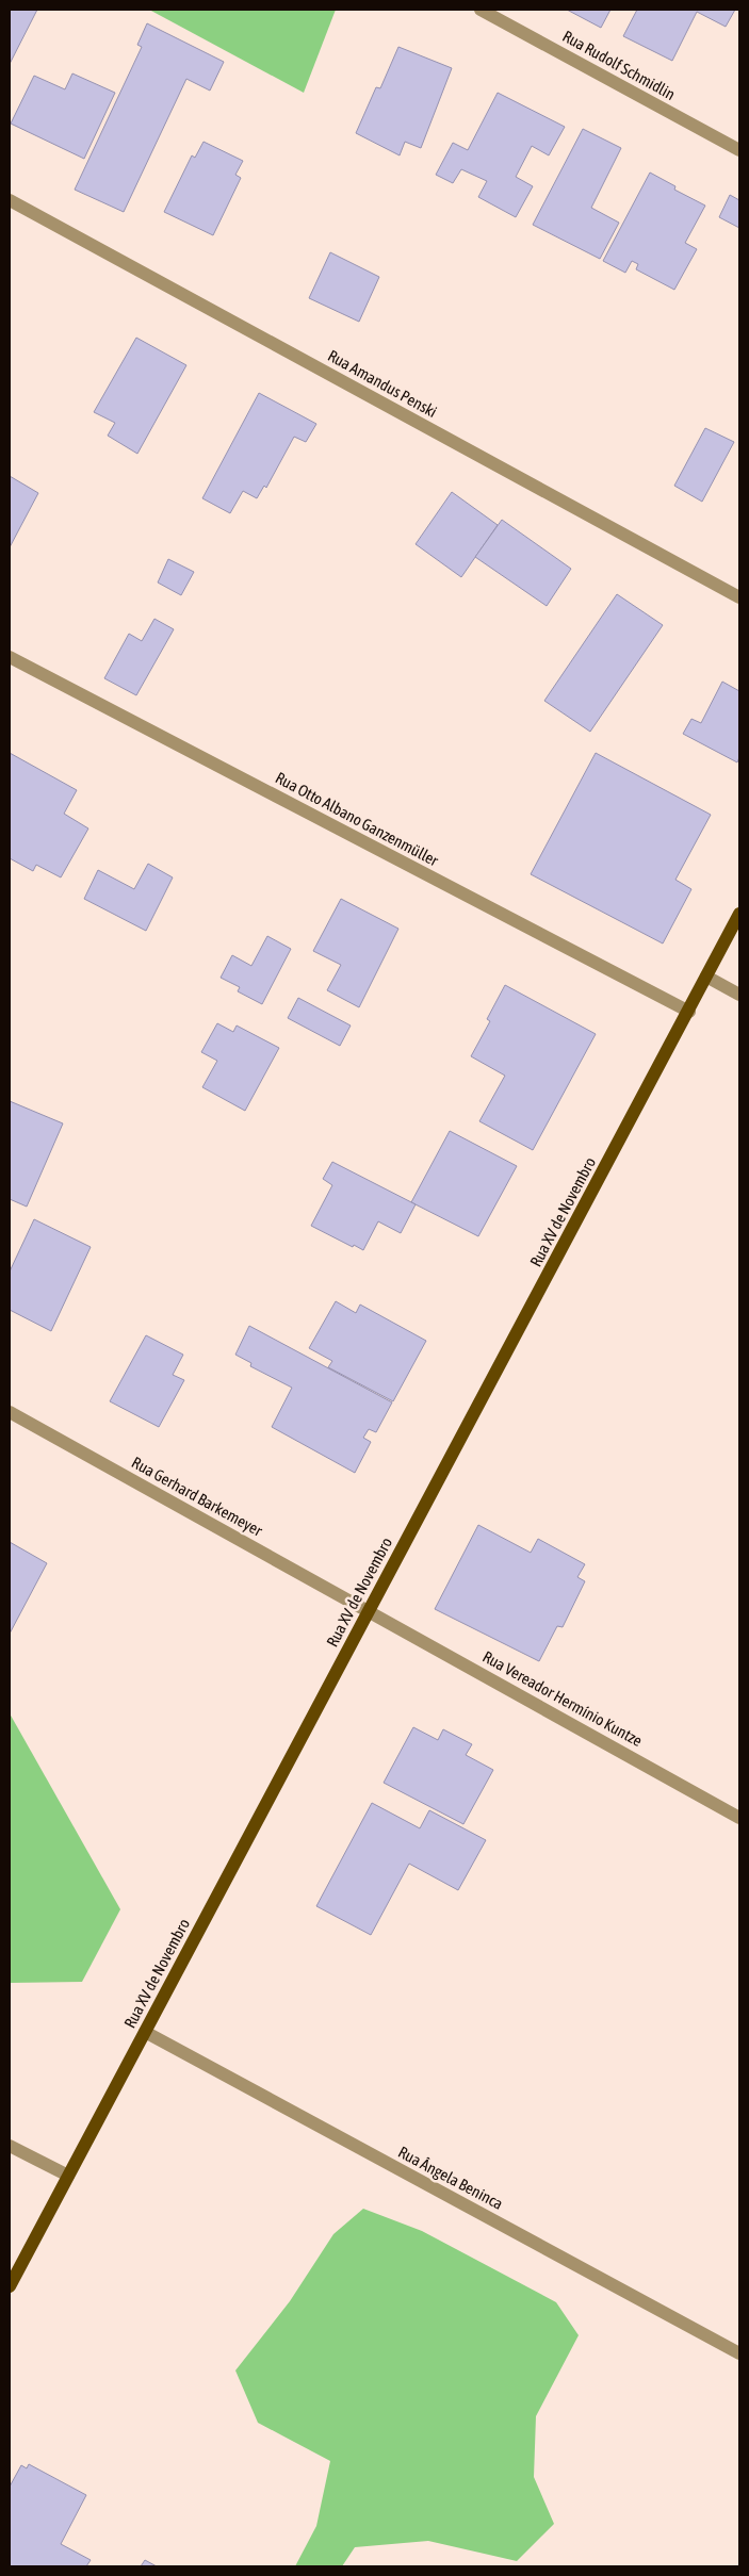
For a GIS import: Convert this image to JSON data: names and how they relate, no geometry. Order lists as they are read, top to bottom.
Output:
{
  "streets": {
    "main road": ["Rua XV de Novembro"],
    "street": [
      "Rua Rudolf Schmidlin",
      "Rua Amandus Penski",
      "Rua Otto Albano Ganzenmüller",
      "Rua Gerhard Barkemeyer",
      "Rua Vereador Hermínio Kuntze",
      "Rua Ângela Beninca"
    ]
  },
  "crossings": [
    ["Rua Otto Albano Ganzenmüller", "Rua XV de Novembro"],
    ["Rua XV de Novembro", "Rua Gerhard Barkemeyer"],
    ["Rua XV de Novembro", "Rua Vereador Hermínio Kuntze"],
    ["Rua XV de Novembro", "Rua Ângela Beninca"],
    ["Rua Gerhard Barkemeyer", "Rua Vereador Hermínio Kuntze"]
  ]
}
